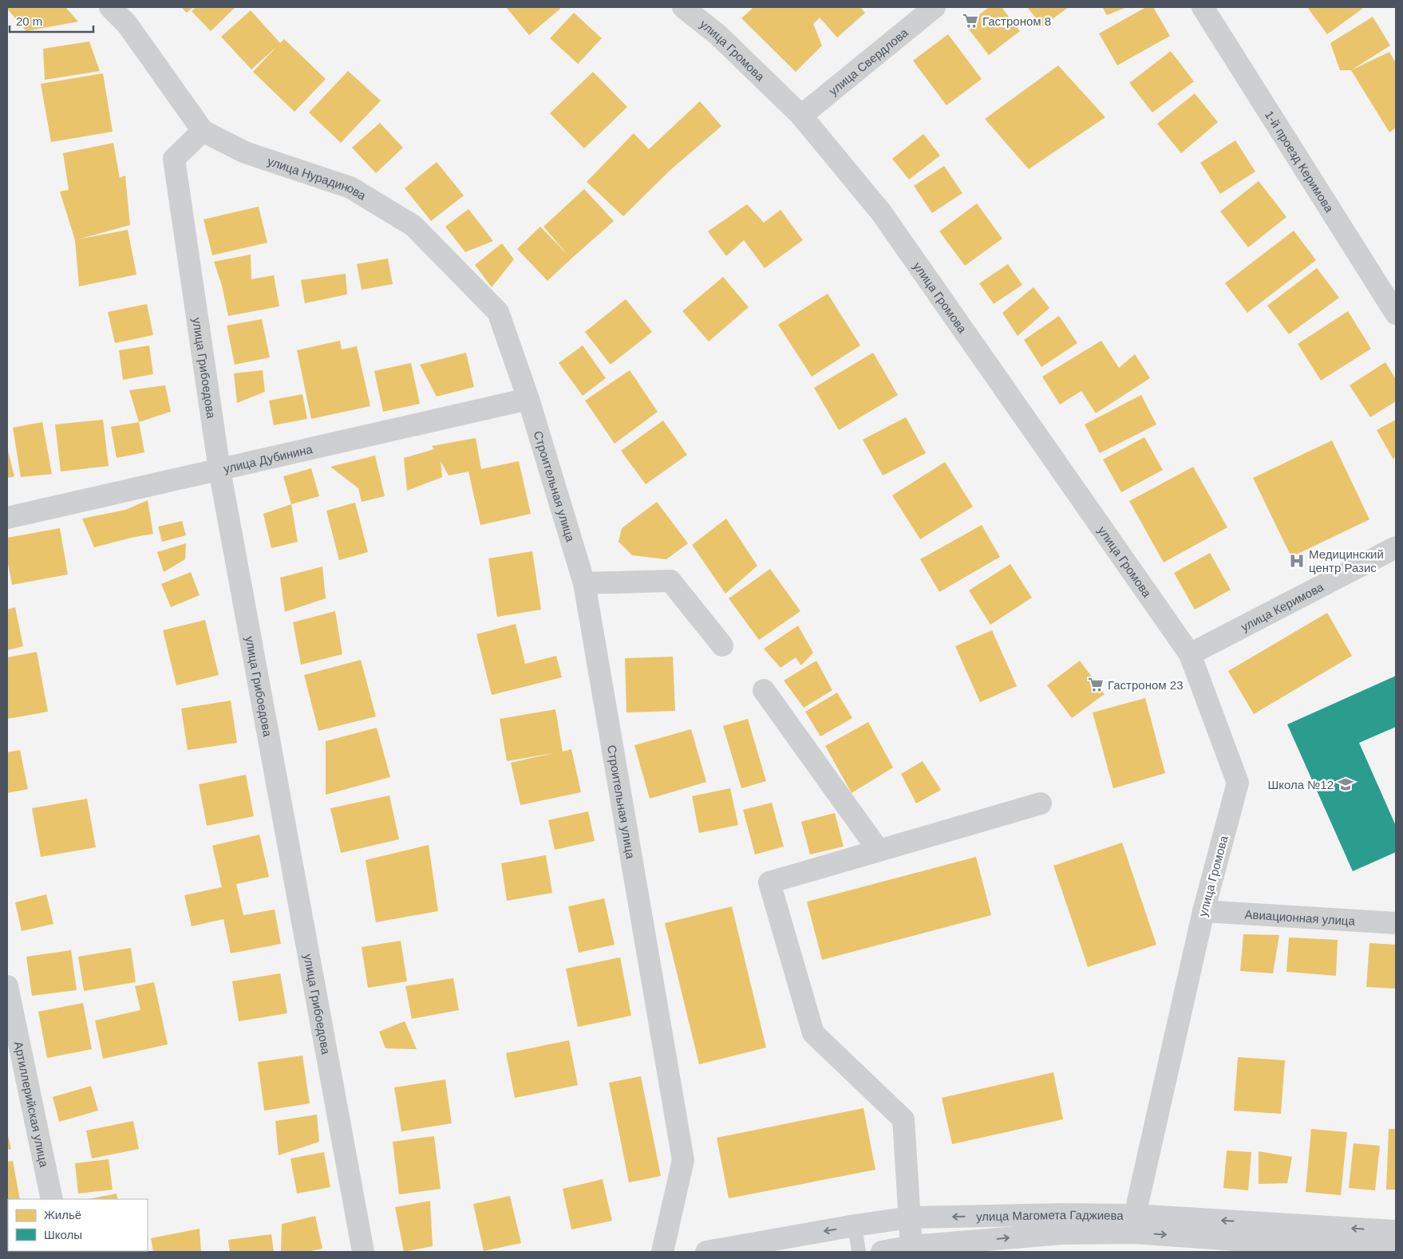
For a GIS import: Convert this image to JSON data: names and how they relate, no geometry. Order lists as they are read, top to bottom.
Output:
{
  "streets": {
    "main road": ["улица Магомета Гаджиева"],
    "street": [
      "улица Громова",
      "улица Свердлова",
      "1-й проезд Керимова",
      "улица Нурадинова",
      "улица Грибоедова",
      "улица Дубинина",
      "Строительная улица",
      "улица Керимова",
      "Авиационная улица",
      "Артиллерийская улица"
    ]
  },
  "crossings": [
    ["улица Громова", "улица Свердлова"],
    ["улица Громова", "улица Керимова"],
    ["улица Громова", "Авиационная улица"],
    ["улица Громова", "улица Магомета Гаджиева"],
    ["улица Нурадинова", "улица Грибоедова"],
    ["улица Нурадинова", "Строительная улица"],
    ["улица Грибоедова", "улица Дубинина"],
    ["улица Дубинина", "Строительная улица"]
  ],
  "places": {
    "supermarket": ["Гастроном 8", "Гастроном 23"],
    "hospital": ["Медицинский центр Разис"],
    "school or university": ["Школа №12"]
  },
  "legend": ["Жильё", "Школы"],
  "scale_bar": "20 m"
}
